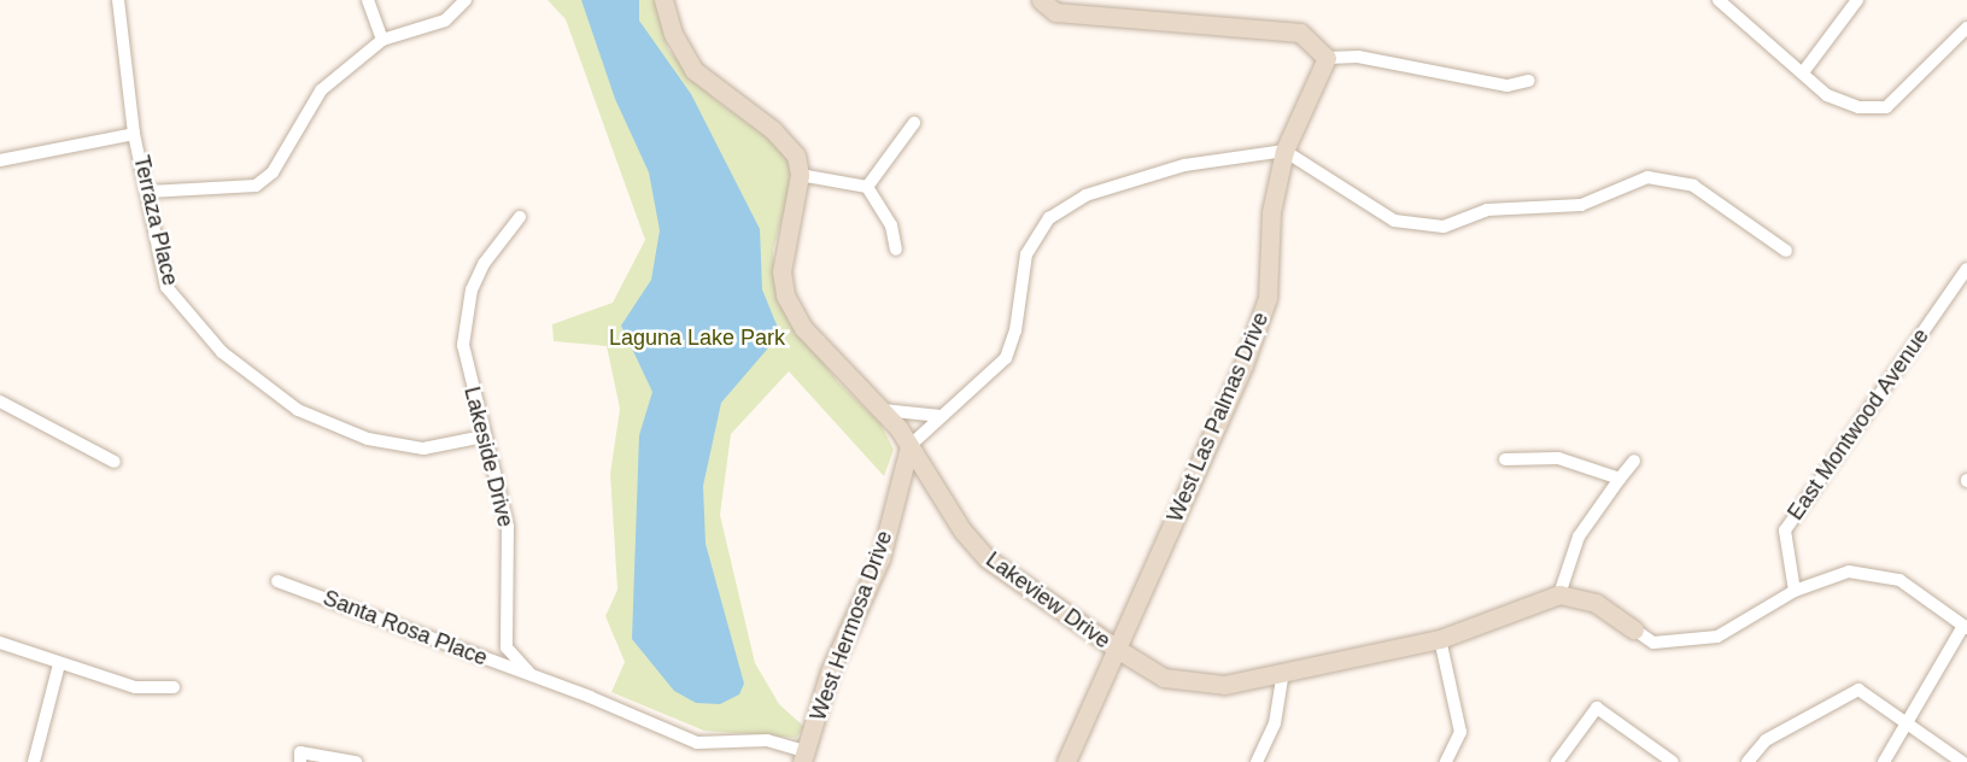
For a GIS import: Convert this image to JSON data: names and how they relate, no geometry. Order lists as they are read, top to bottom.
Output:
{
  "streets": {
    "street": [
      "Terraza Place",
      "West Las Palmas Drive",
      "East Montwood Avenue",
      "Lakeside Drive",
      "Lakeview Drive",
      "West Hermosa Drive",
      "Santa Rosa Place"
    ]
  },
  "crossings": [
    ["Terraza Place", "Lakeside Drive"],
    ["West Las Palmas Drive", "Lakeview Drive"],
    ["Lakeside Drive", "West Hermosa Drive"],
    ["Lakeside Drive", "Santa Rosa Place"],
    ["Lakeview Drive", "West Hermosa Drive"]
  ],
  "parks": ["Laguna Lake Park"]
}
